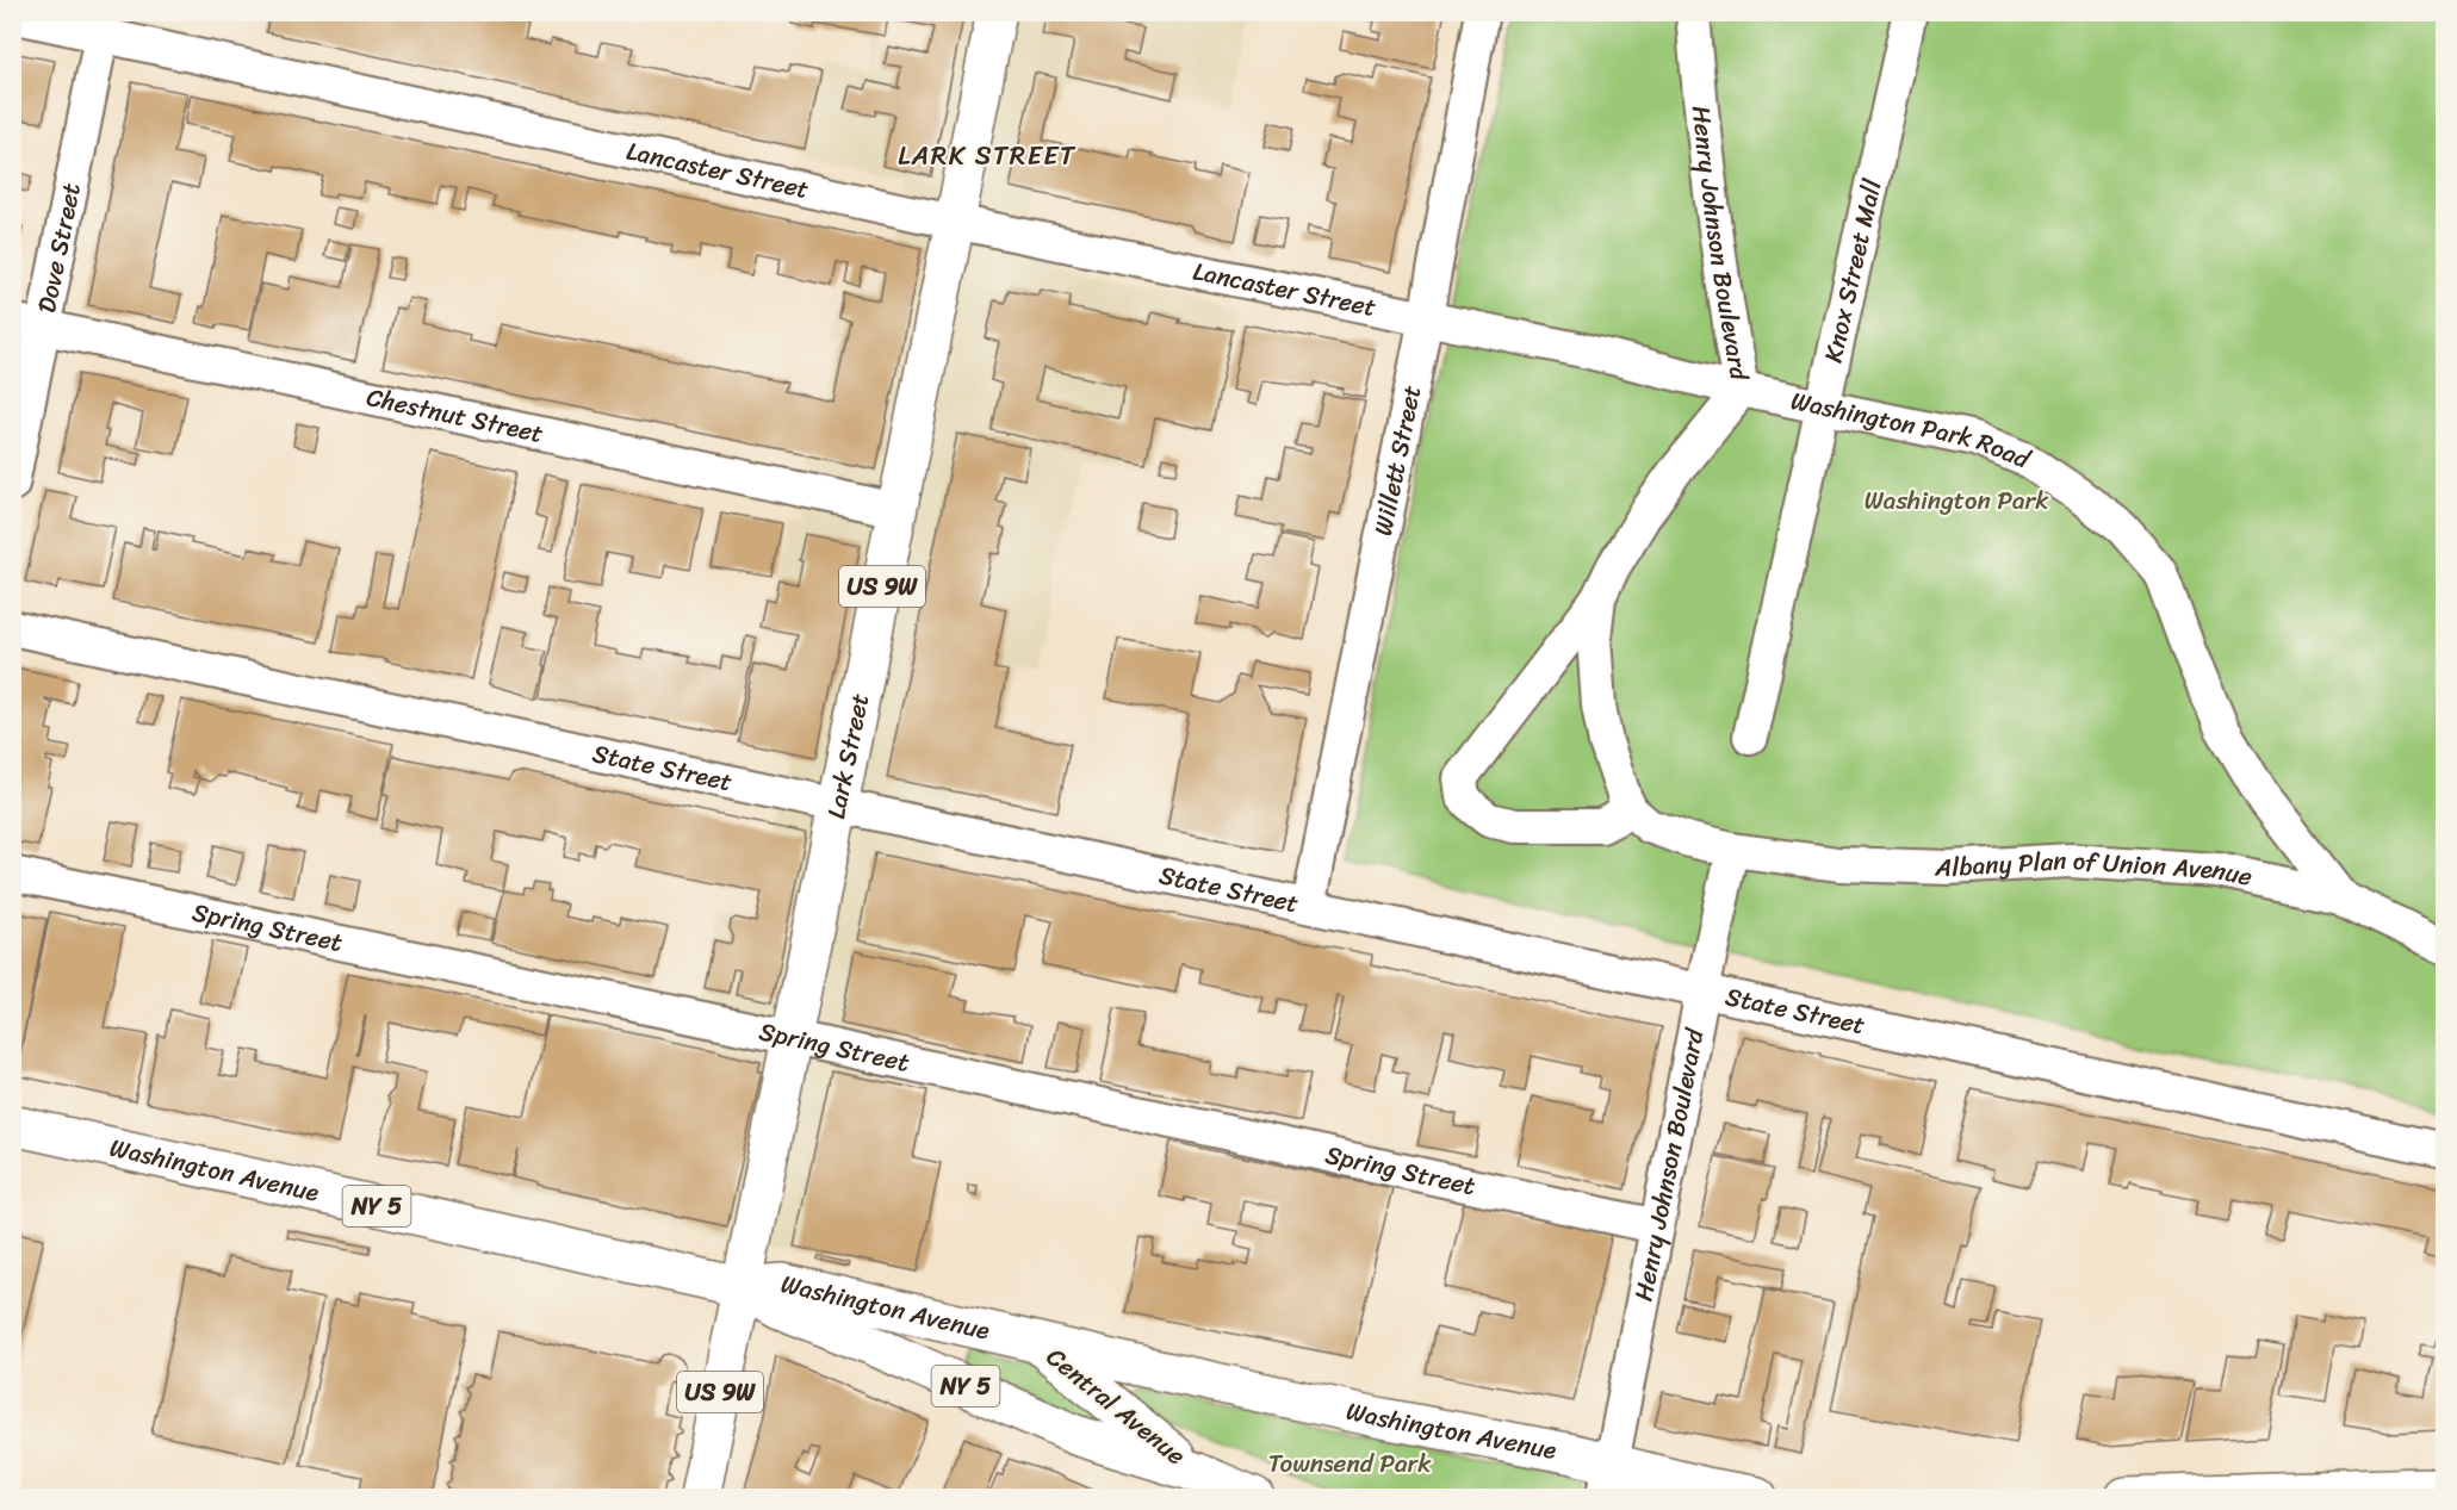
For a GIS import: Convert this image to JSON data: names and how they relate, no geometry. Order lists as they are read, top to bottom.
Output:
{
  "streets": {
    "main road": [
      "US 9W",
      "Lark Street",
      "Washington Avenue",
      "NY 5",
      "Central Avenue"
    ],
    "street": [
      "Lancaster Street",
      "Henry Johnson Boulevard",
      "Dove Street",
      "Knox Street Mall",
      "Chestnut Street",
      "Washington Park Road",
      "Willett Street",
      "State Street",
      "Albany Plan of Union Avenue",
      "Spring Street"
    ]
  },
  "crossings": [
    ["Lancaster Street", "Dove Street"],
    ["Lancaster Street", "Washington Park Road"],
    ["Lancaster Street", "Willett Street"],
    ["Lancaster Street", "Lark Street"],
    ["Henry Johnson Boulevard", "Washington Park Road"],
    ["Henry Johnson Boulevard", "State Street"],
    ["Henry Johnson Boulevard", "Albany Plan of Union Avenue"],
    ["Henry Johnson Boulevard", "Spring Street"],
    ["Henry Johnson Boulevard", "Washington Avenue"],
    ["Dove Street", "Chestnut Street"],
    ["Knox Street Mall", "Washington Park Road"],
    ["Chestnut Street", "Lark Street"],
    ["Washington Park Road", "Willett Street"],
    ["Washington Park Road", "Albany Plan of Union Avenue"],
    ["Willett Street", "State Street"],
    ["Lark Street", "State Street"],
    ["Lark Street", "Spring Street"],
    ["Lark Street", "Washington Avenue"],
    ["Lark Street", "Central Avenue"],
    ["Washington Avenue", "Central Avenue"]
  ],
  "districts": ["LARK STREET"],
  "parks": ["Washington Park", "Townsend Park"]
}
